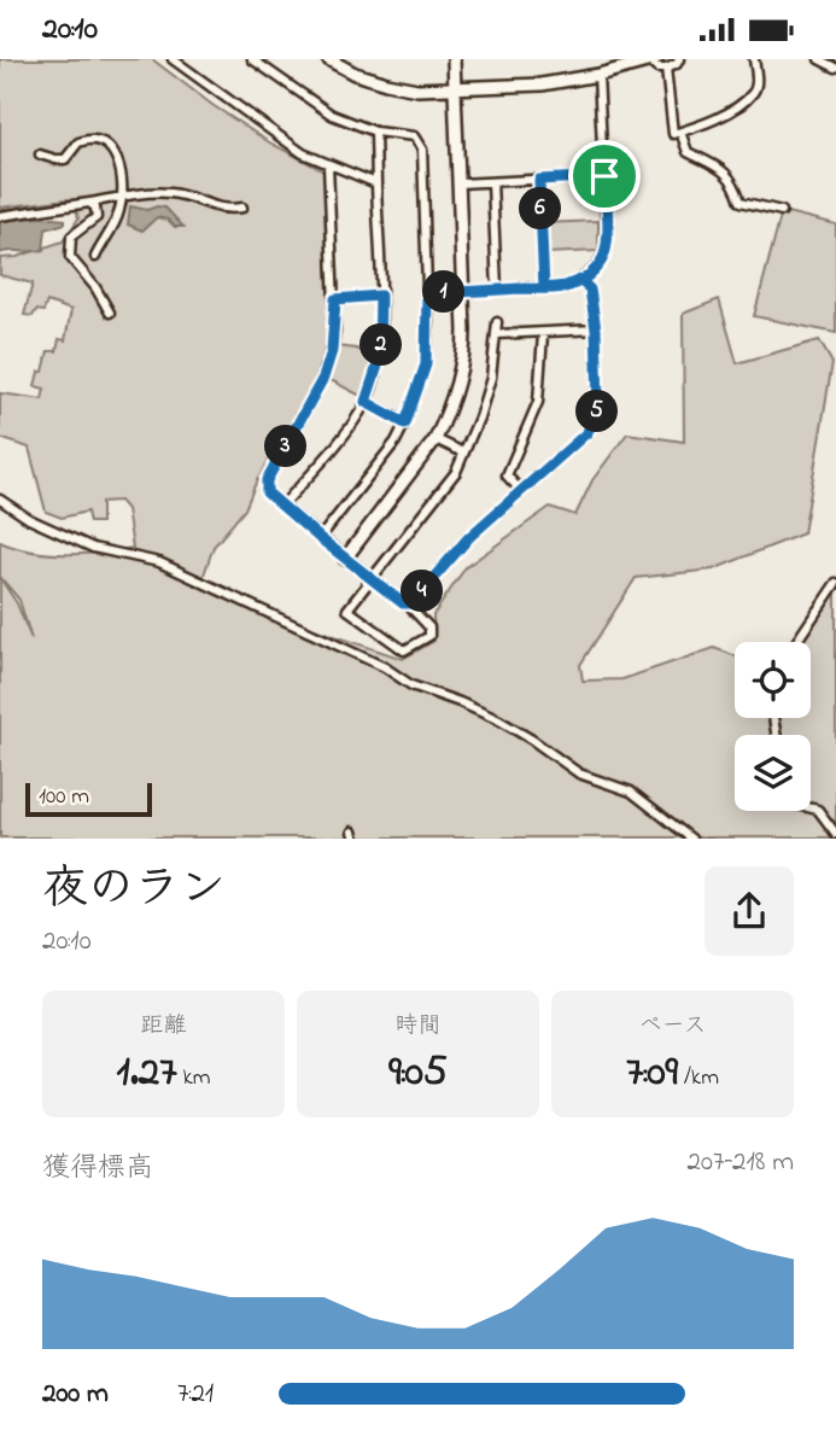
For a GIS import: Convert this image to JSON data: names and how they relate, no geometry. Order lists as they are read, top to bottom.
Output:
{
  "scale_bar": "100 m",
  "page": {
    "status": "20:10",
    "pins": [
      "6",
      "1",
      "2",
      "5",
      "3",
      "4"
    ],
    "scale": "100 m",
    "heading": ["夜のラン", "20:10"],
    "stats": [
      ["距離", "1.27 km"],
      ["時間", "9:05"],
      ["ペース", "7:09 /km"]
    ],
    "chart": ["獲得標高", "207–218 m"],
    "list": [
      {
        "name": "200 m",
        "note": "7:21"
      }
    ]
  }
}
